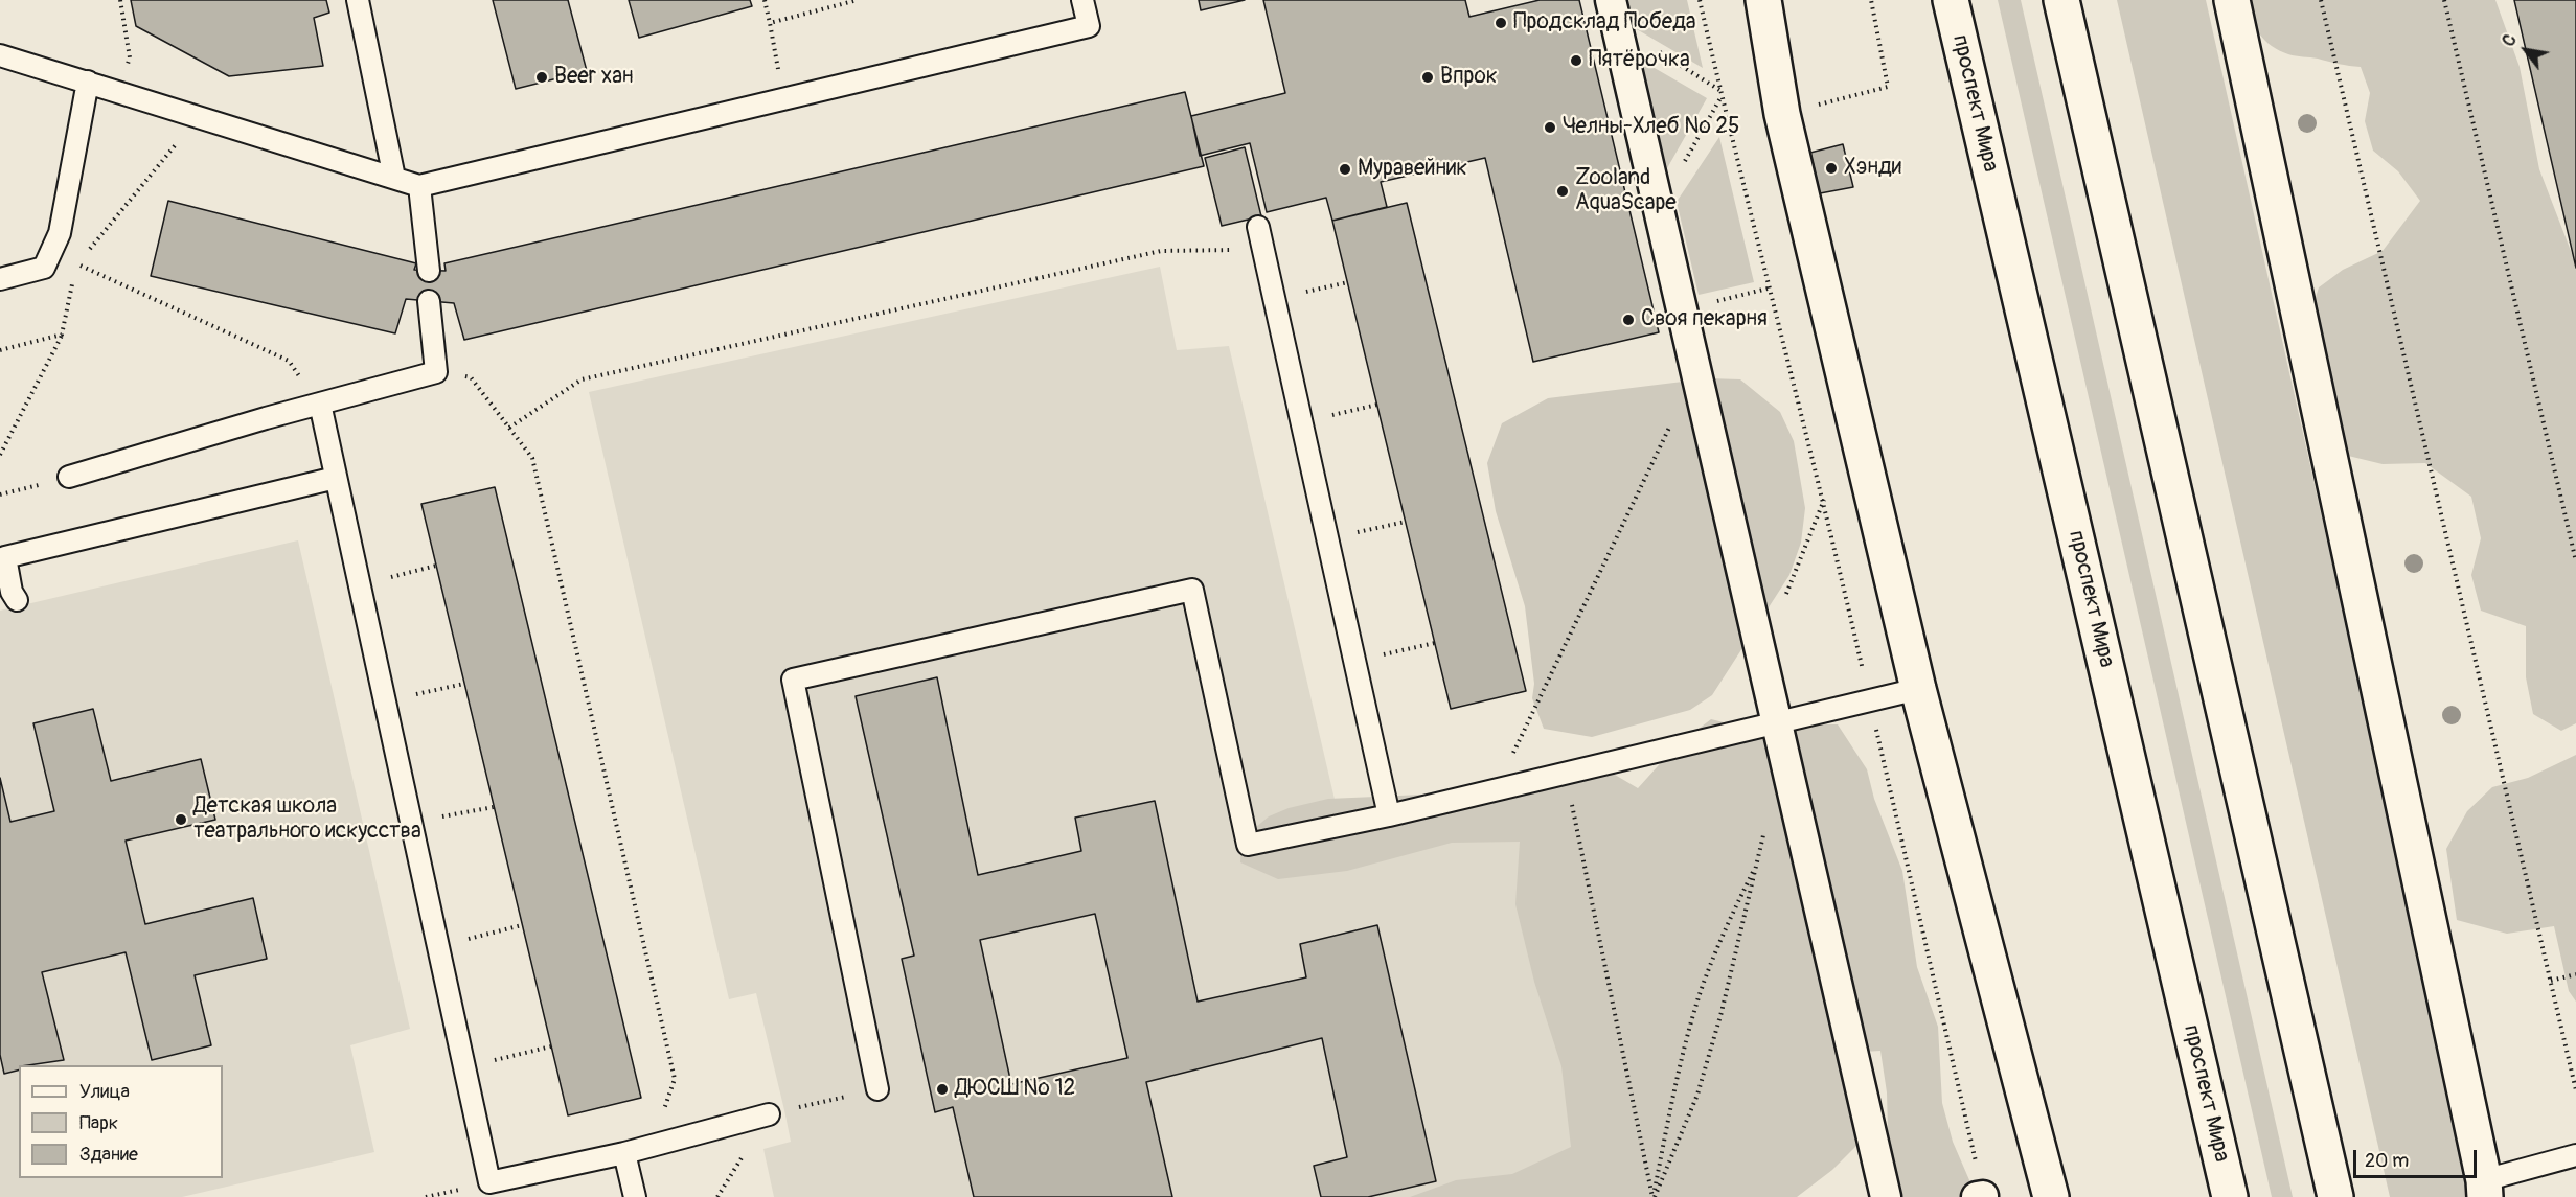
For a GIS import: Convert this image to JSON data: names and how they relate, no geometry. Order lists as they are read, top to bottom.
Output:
{
  "streets": {
    "main road": ["проспект Мира"]
  },
  "places": [
    "Продсклад Победа",
    "Пятёрочка",
    "Beer хан",
    "Впрок",
    "Челны-Хлеб № 25",
    "Хэнди",
    "Муравейник",
    "Zooland AquaScape",
    "Своя пекарня",
    "Детская школа театрального искусства",
    "ДЮСШ № 12"
  ],
  "legend": ["Улица", "Парк", "Здание"],
  "scale_bar": "20 m",
  "north": "top left"
}
